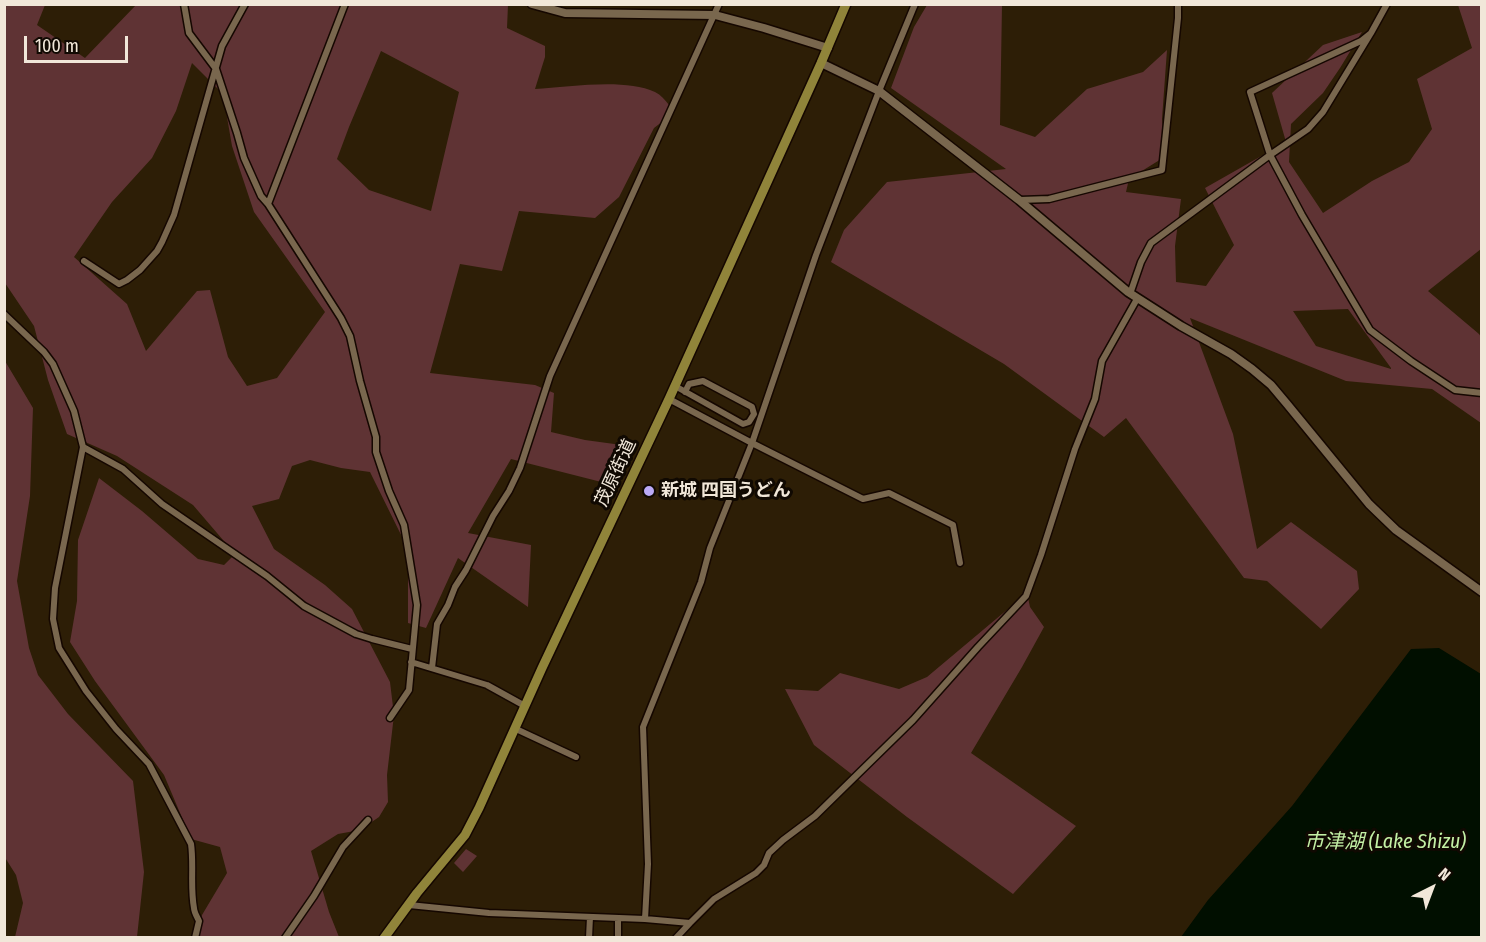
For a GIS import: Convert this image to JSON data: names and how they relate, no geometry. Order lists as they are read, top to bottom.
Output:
{
  "streets": {
    "main road": ["茂原街道"]
  },
  "water": ["市津湖 (Lake Shizu)"],
  "places": ["新城 四国うどん"],
  "scale_bar": "100 m",
  "north": "top right"
}
